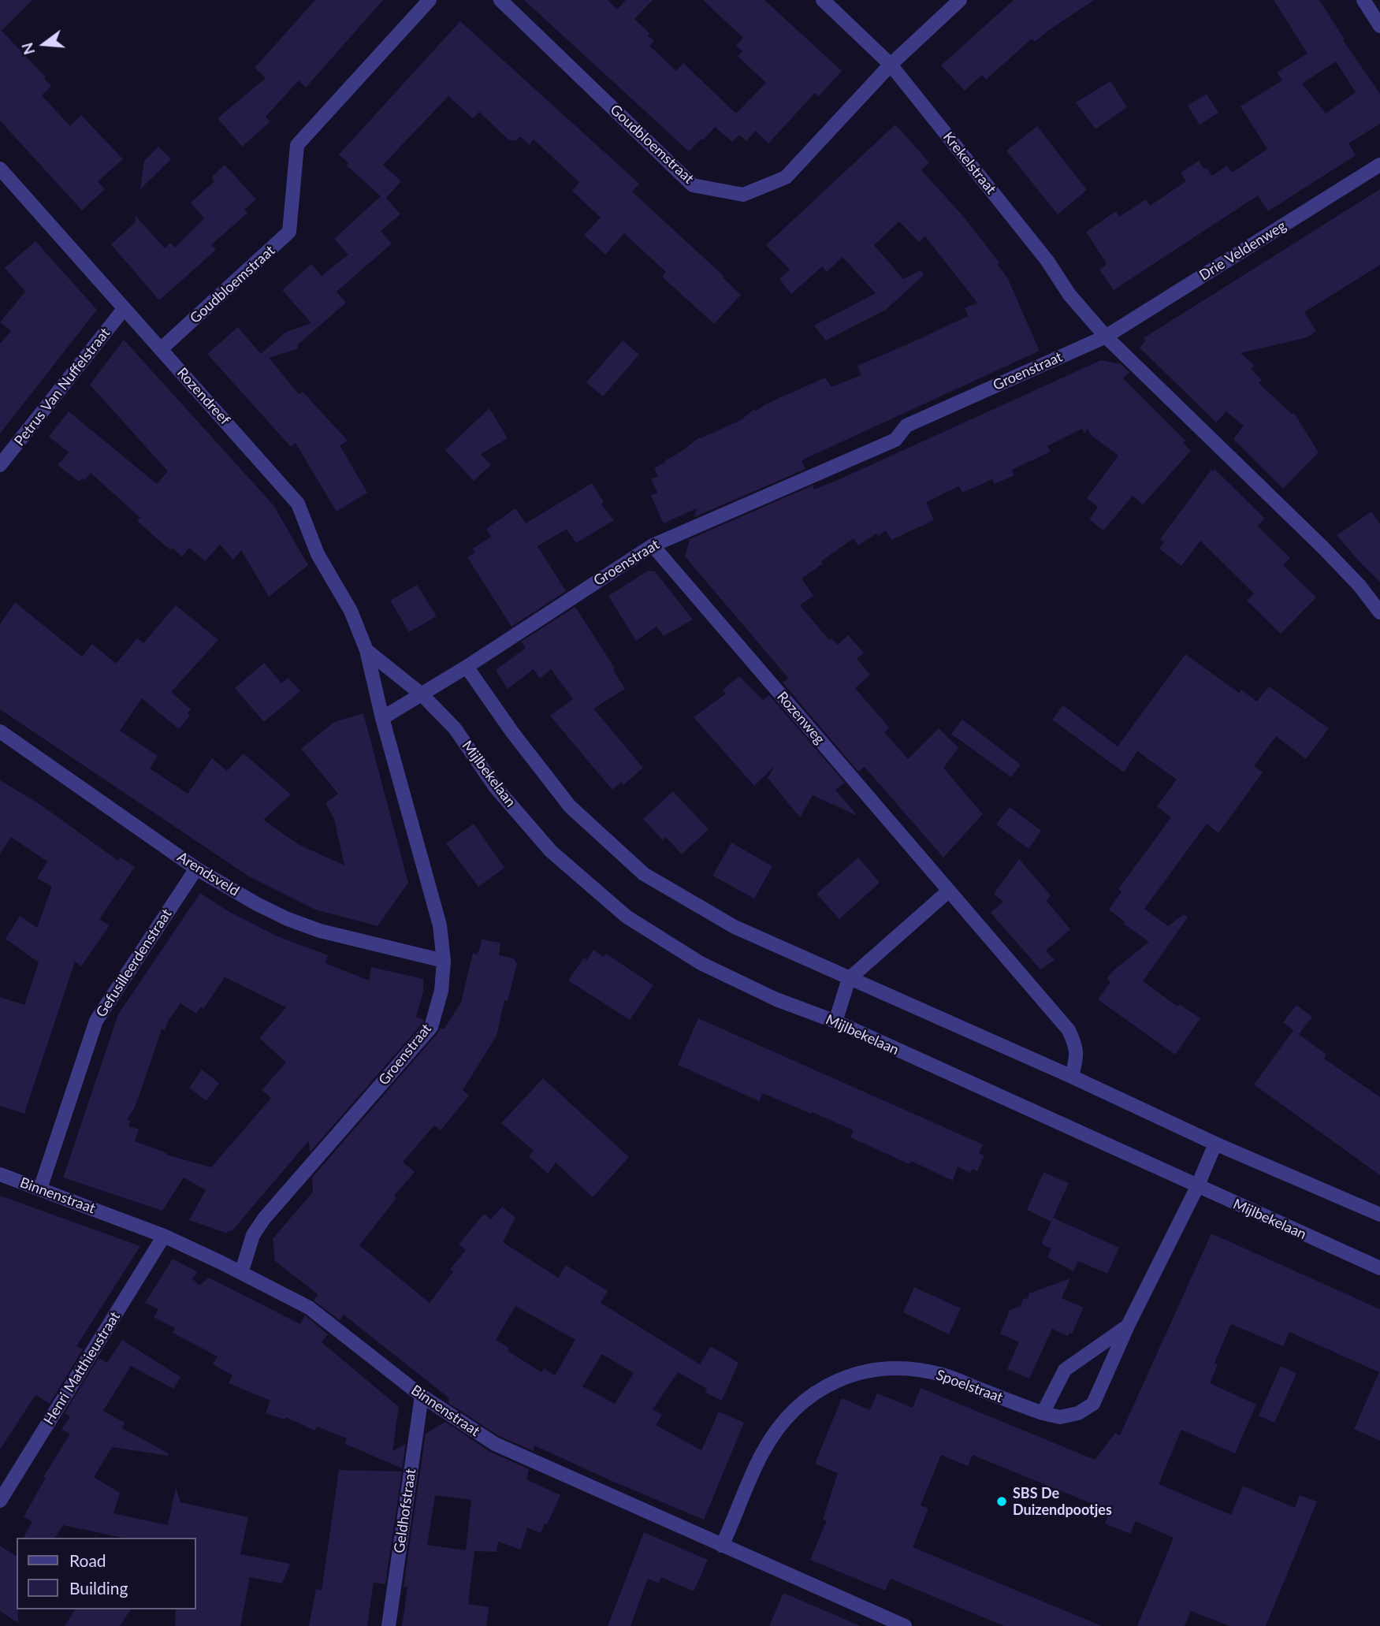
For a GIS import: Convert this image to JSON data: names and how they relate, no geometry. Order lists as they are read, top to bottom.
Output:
{
  "streets": {
    "street": [
      "Goudbloemstraat",
      "Krekelstraat",
      "Drie Veldenweg",
      "Groenstraat",
      "Petrus Van Nuffelstraat",
      "Rozendreef",
      "Rozenweg",
      "Mijlbekelaan",
      "Arendsveld",
      "Gefusilleerdenstraat",
      "Binnenstraat",
      "Henri Matthieustraat",
      "Spoelstraat",
      "Geldhofstraat"
    ]
  },
  "crossings": [
    ["Goudbloemstraat", "Krekelstraat"],
    ["Goudbloemstraat", "Rozendreef"],
    ["Krekelstraat", "Drie Veldenweg"],
    ["Krekelstraat", "Groenstraat"],
    ["Drie Veldenweg", "Groenstraat"],
    ["Groenstraat", "Rozendreef"],
    ["Groenstraat", "Rozenweg"],
    ["Groenstraat", "Mijlbekelaan"],
    ["Groenstraat", "Arendsveld"],
    ["Groenstraat", "Binnenstraat"],
    ["Petrus Van Nuffelstraat", "Rozendreef"],
    ["Rozendreef", "Mijlbekelaan"],
    ["Mijlbekelaan", "Spoelstraat"],
    ["Arendsveld", "Gefusilleerdenstraat"],
    ["Gefusilleerdenstraat", "Binnenstraat"],
    ["Binnenstraat", "Henri Matthieustraat"],
    ["Binnenstraat", "Spoelstraat"],
    ["Binnenstraat", "Geldhofstraat"]
  ],
  "places": ["SBS De Duizendpootjes"],
  "legend": ["Road", "Building"],
  "north": "left"
}
